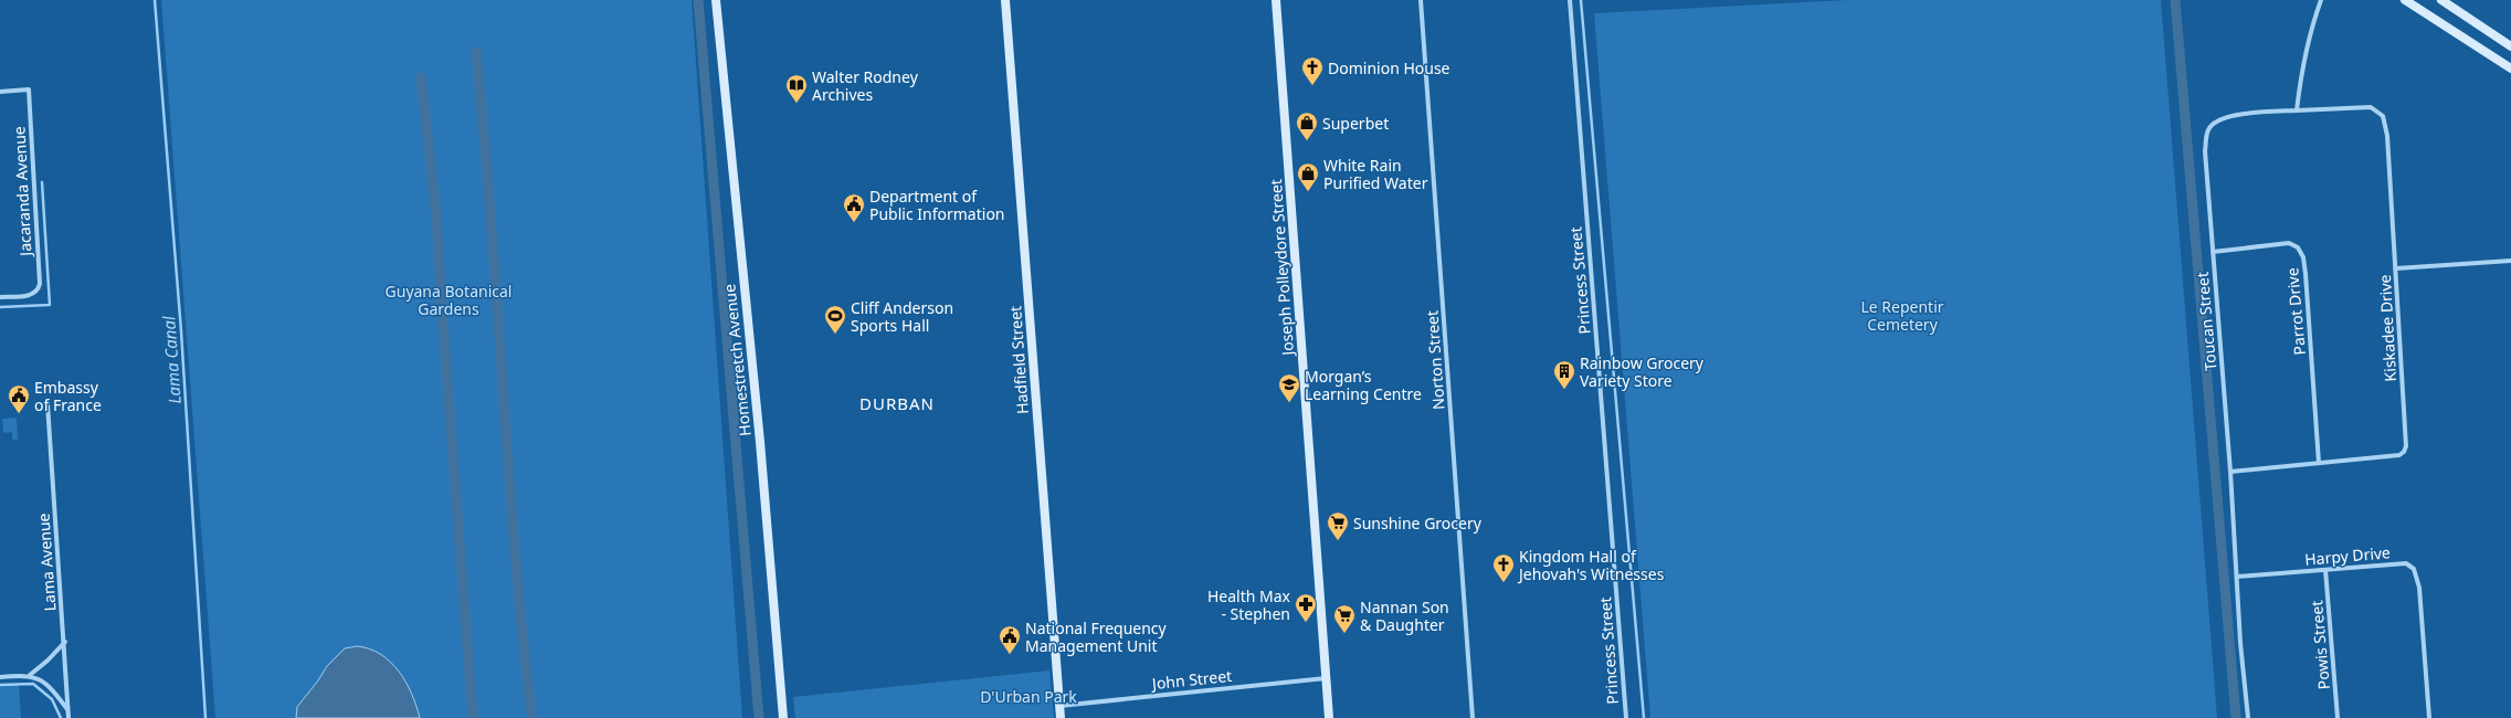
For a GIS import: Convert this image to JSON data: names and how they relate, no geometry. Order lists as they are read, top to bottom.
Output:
{
  "streets": {
    "street": [
      "Jacaranda Avenue",
      "Joseph Polleydore Street",
      "Princess Street",
      "Parrot Drive",
      "Toucan Street",
      "Kiskadee Drive",
      "Homestretch Avenue",
      "Hadfield Street",
      "Norton Street",
      "Harpy Drive",
      "Lama Avenue",
      "Powis Street",
      "John Street"
    ]
  },
  "crossings": [
    ["Joseph Polleydore Street", "John Street"],
    ["Parrot Drive", "Toucan Street"],
    ["Parrot Drive", "Kiskadee Drive"],
    ["Toucan Street", "Kiskadee Drive"],
    ["Toucan Street", "Harpy Drive"],
    ["Hadfield Street", "John Street"],
    ["Harpy Drive", "Powis Street"]
  ],
  "districts": ["DURBAN"],
  "water": ["Lama Canal"],
  "parks": ["Guyana Botanical Gardens", "Le Repentir Cemetery", "D'Urban Park"],
  "places": {
    "church": ["Dominion House", "Kingdom Hall of Jehovah's Witnesses"],
    "library": ["Walter Rodney Archives"],
    "shop": ["Superbet", "White Rain Purified Water"],
    "public building": ["Department of Public Information", "Embassy of France", "National Frequency Management Unit"],
    "sports": ["Cliff Anderson Sports Hall"],
    "building": ["Rainbow Grocery Variety Store"],
    "school or university": ["Morgan’s Learning Centre"],
    "supermarket": ["Sunshine Grocery", "Nannan Son & Daughter"],
    "pharmacy": ["Health Max - Stephen"]
  }
}
